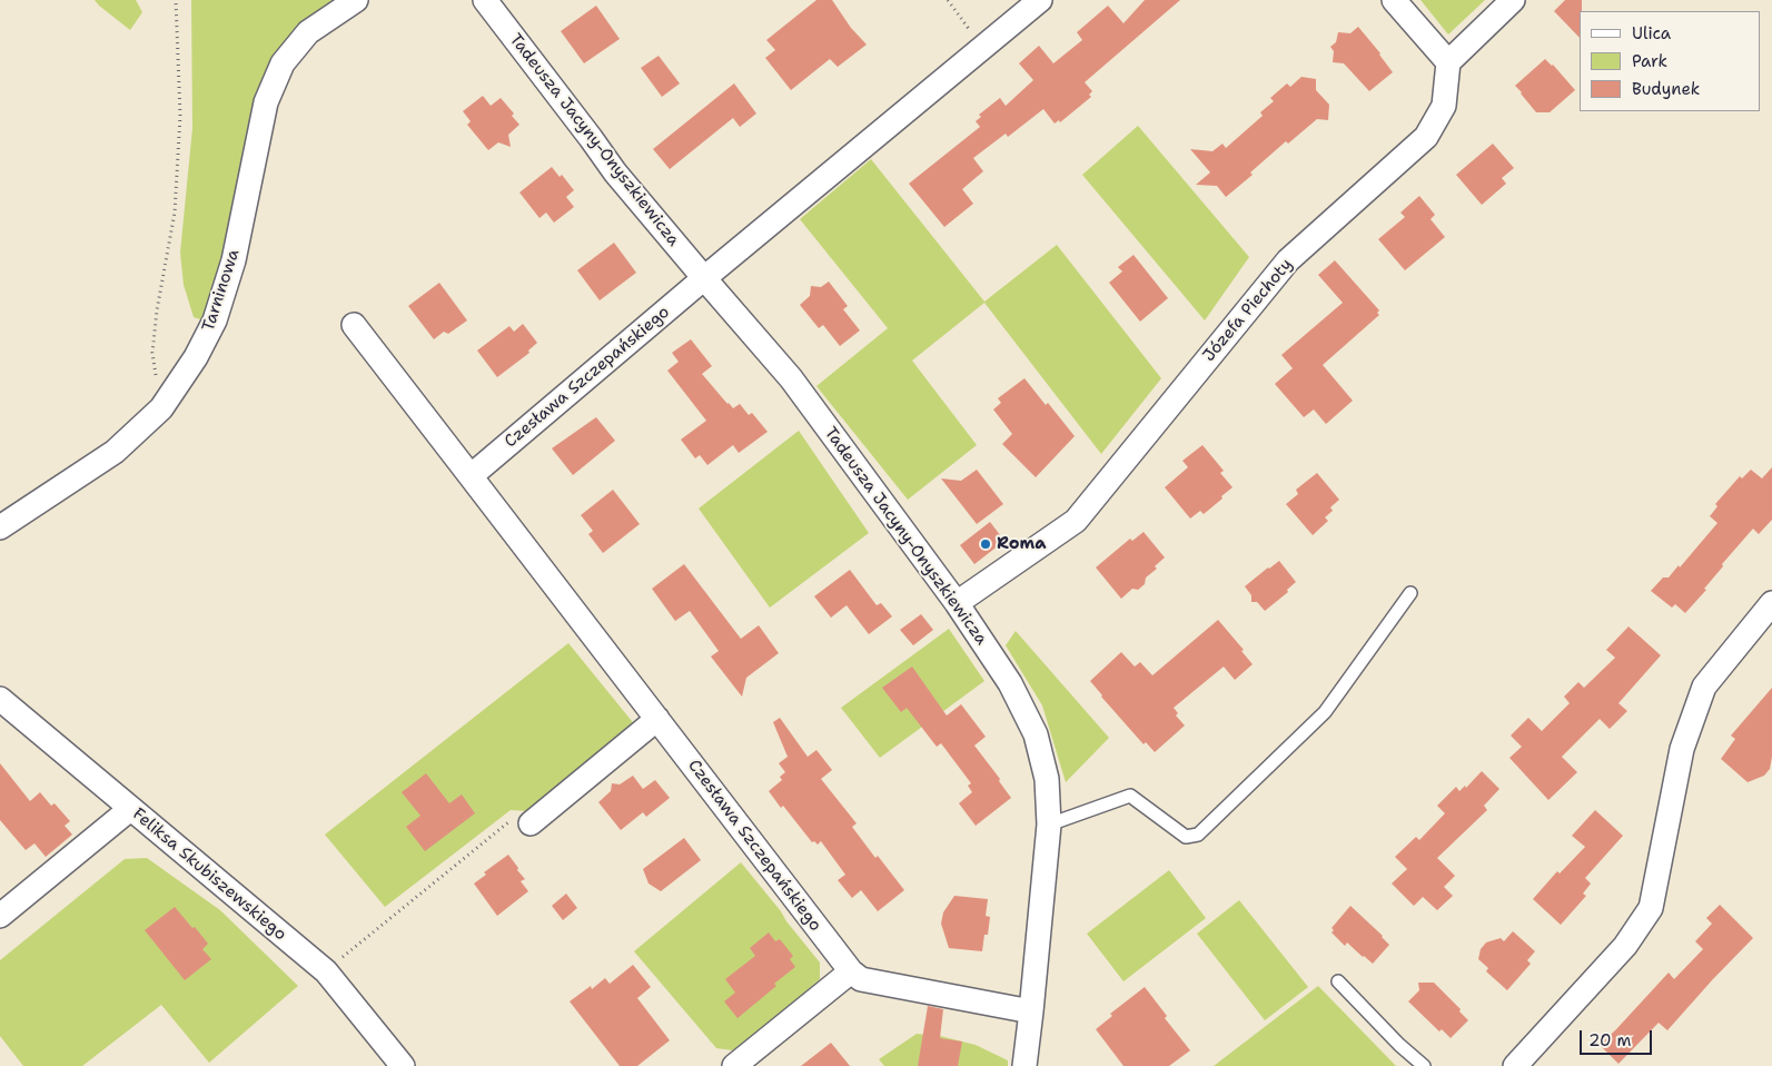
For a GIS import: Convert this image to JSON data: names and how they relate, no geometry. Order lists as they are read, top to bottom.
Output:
{
  "streets": {
    "street": [
      "Tadeusza Jacyny-Onyszkiewicza",
      "Tarninowa",
      "Józefa Piechoty",
      "Czesława Szczepańskiego",
      "Feliksa Skubiszewskiego"
    ]
  },
  "crossings": [
    ["Tadeusza Jacyny-Onyszkiewicza", "Józefa Piechoty"],
    ["Tadeusza Jacyny-Onyszkiewicza", "Czesława Szczepańskiego"]
  ],
  "places": ["Roma"],
  "legend": ["Ulica", "Park", "Budynek"],
  "scale_bar": "20 m"
}
